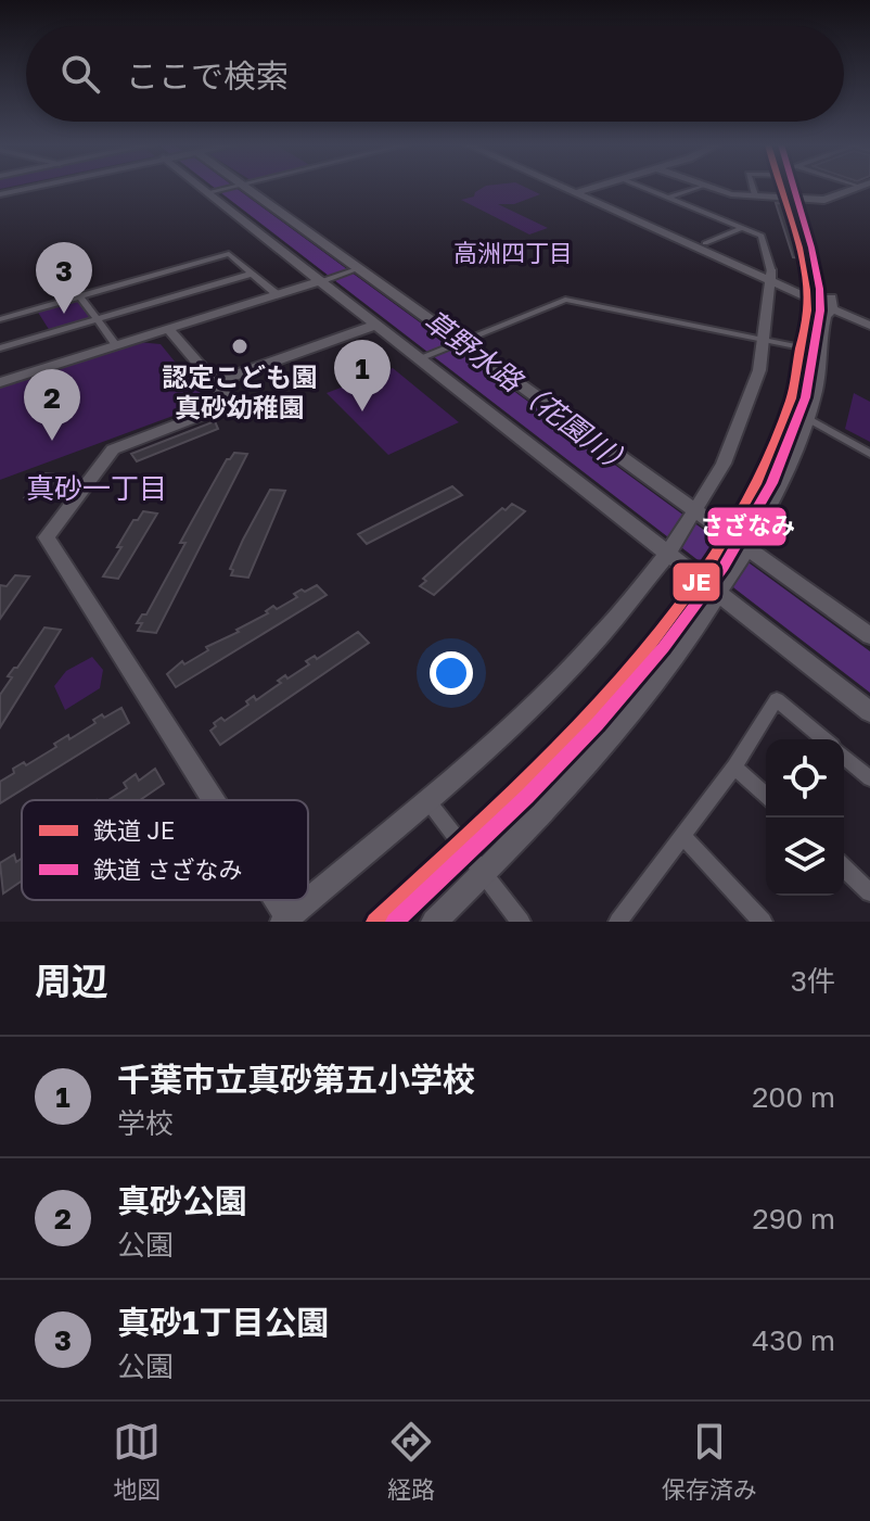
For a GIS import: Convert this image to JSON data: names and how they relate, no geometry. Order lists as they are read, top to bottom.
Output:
{
  "districts": ["高洲四丁目", "真砂一丁目"],
  "water": ["草野水路（花園川）"],
  "places": ["認定こども園 真砂幼稚園"],
  "lines": ["rail line JE", "rail line さざなみ"],
  "legend": ["鉄道 JE", "鉄道 さざなみ"],
  "page": {
    "search": "ここで検索",
    "pins": ["3", "1", "2"],
    "heading": ["周辺", "3件"],
    "list": [
      {
        "mark": "1",
        "name": "千葉市立真砂第五小学校",
        "note": "学校",
        "value": "200 m"
      },
      {
        "mark": "2",
        "name": "真砂公園",
        "note": "公園",
        "value": "290 m"
      },
      {
        "mark": "3",
        "name": "真砂1丁目公園",
        "note": "公園",
        "value": "430 m"
      }
    ],
    "nav": ["地図", "経路", "保存済み"]
  }
}
